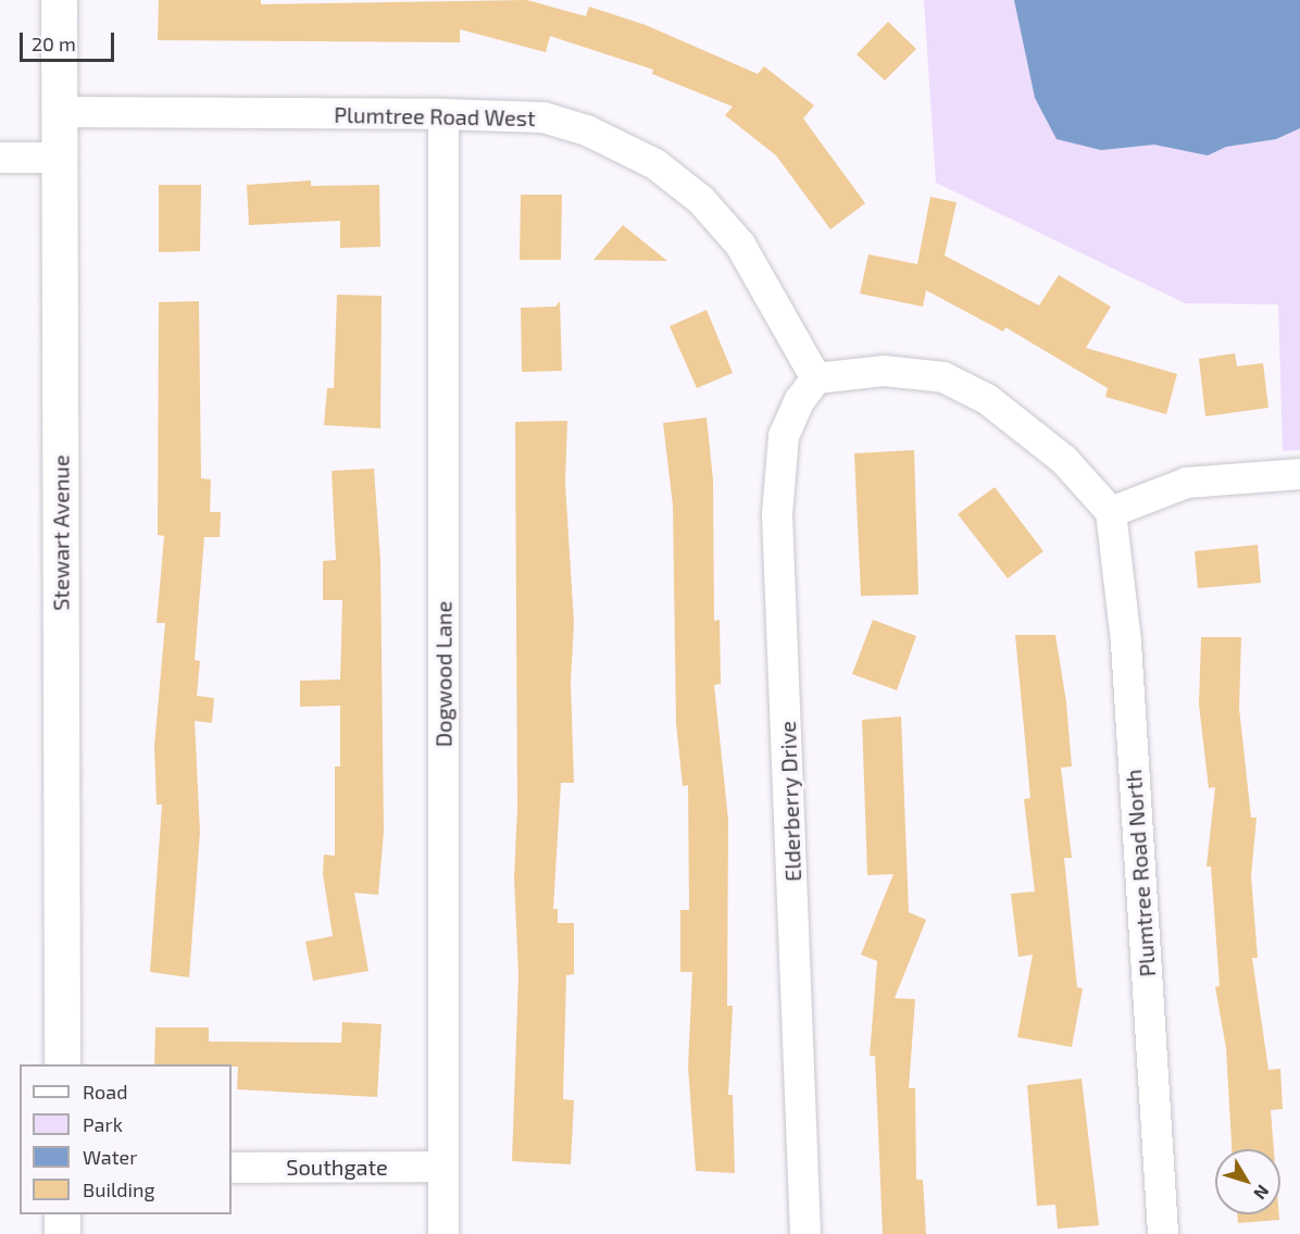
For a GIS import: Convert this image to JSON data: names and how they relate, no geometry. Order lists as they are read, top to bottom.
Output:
{
  "streets": {
    "street": [
      "Plumtree Road West",
      "Stewart Avenue",
      "Dogwood Lane",
      "Elderberry Drive",
      "Plumtree Road North",
      "Southgate"
    ]
  },
  "crossings": [
    ["Plumtree Road West", "Stewart Avenue"],
    ["Plumtree Road West", "Dogwood Lane"],
    ["Plumtree Road West", "Elderberry Drive"],
    ["Dogwood Lane", "Southgate"]
  ],
  "legend": [
    "Road",
    "Park",
    "Water",
    "Building"
  ],
  "scale_bar": "20 m",
  "north": "bottom right"
}
